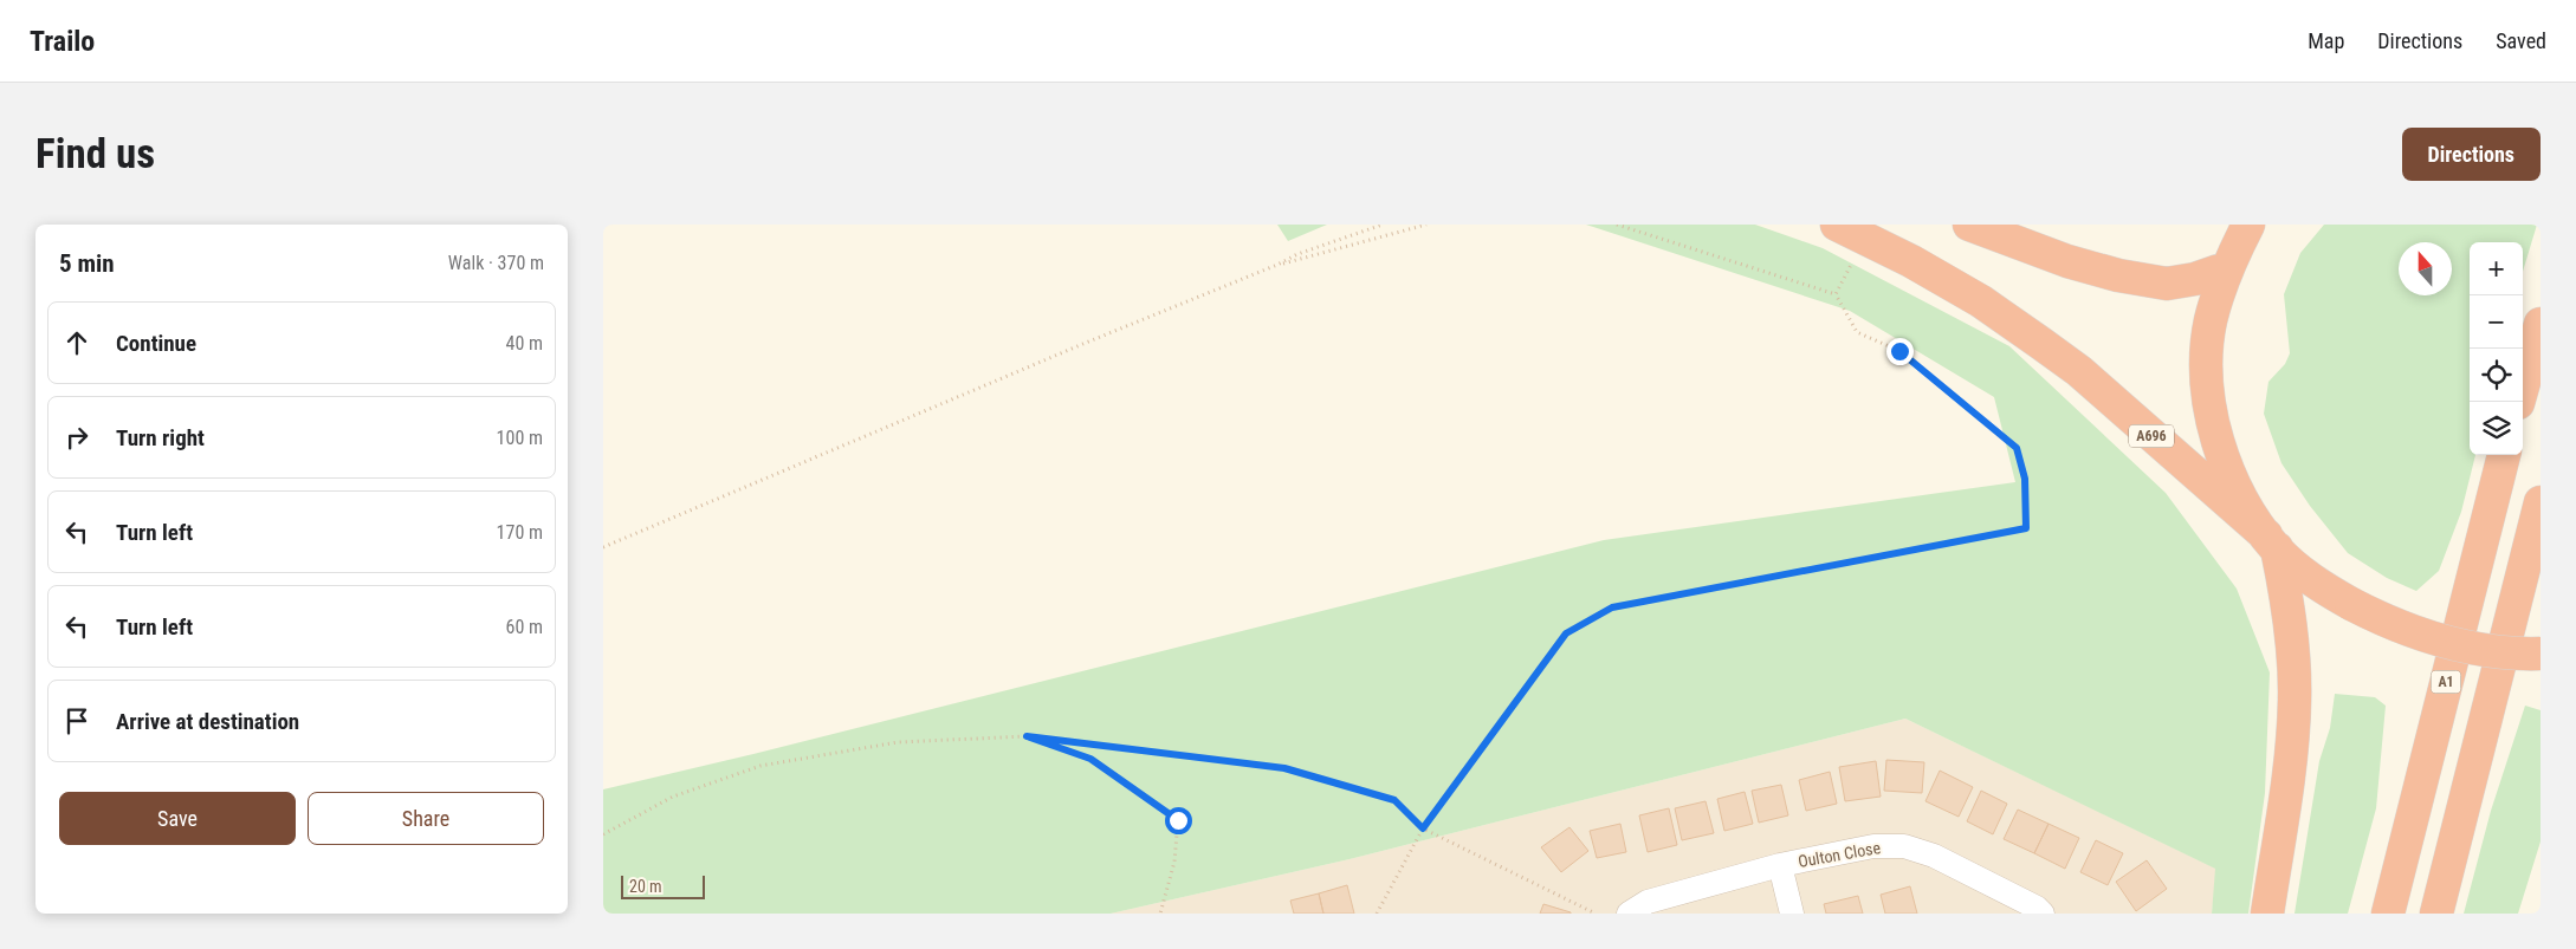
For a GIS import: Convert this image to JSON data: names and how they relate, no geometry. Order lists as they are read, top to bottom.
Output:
{
  "streets": {
    "highway": ["A696", "A1"],
    "street": ["Oulton Close"]
  },
  "scale_bar": "20 m",
  "north": "top",
  "page": {
    "header": "Trailo",
    "nav": ["Map", "Directions", "Saved"],
    "buttons": [
      "Directions",
      ["Save", "Share"]
    ],
    "title": "Find us",
    "heading": ["5 min", "Walk · 370 m"],
    "map_buttons": ["+", "−"],
    "list": [
      ["Continue", "40 m"],
      ["Turn right", "100 m"],
      ["Turn left", "170 m"],
      ["Turn left", "60 m"],
      "Arrive at destination"
    ],
    "scale": "20 m"
  }
}
